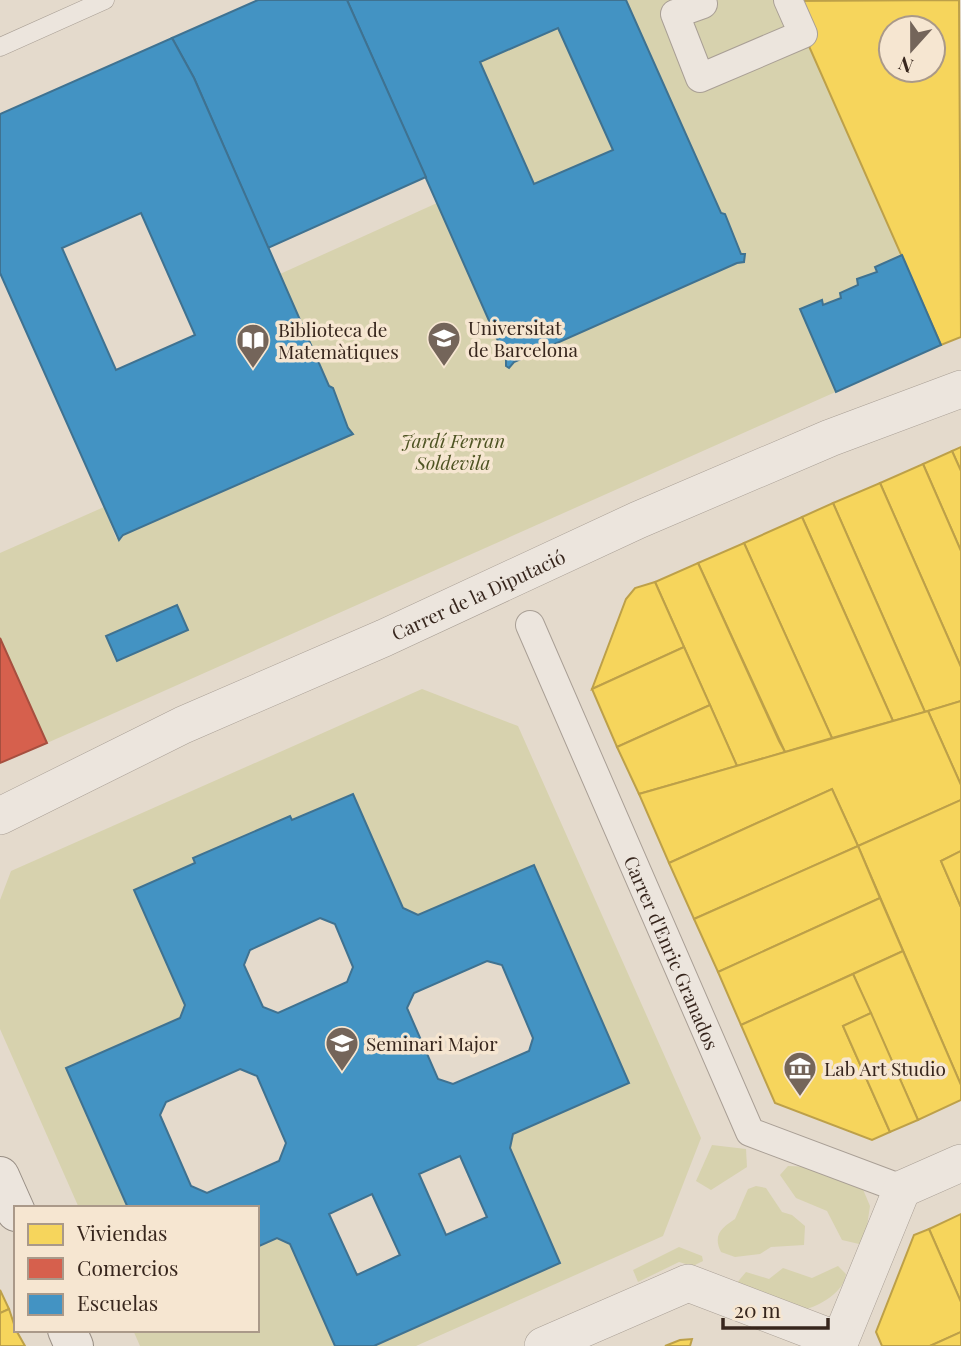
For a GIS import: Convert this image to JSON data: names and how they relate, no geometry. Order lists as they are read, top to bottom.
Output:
{
  "streets": {
    "street": ["Carrer de la Diputació", "Carrer d'Enric Granados"]
  },
  "parks": ["Jardí Ferran Soldevila"],
  "places": {
    "school or university": ["Universitat de Barcelona", "Seminari Major"],
    "library": ["Biblioteca de Matemàtiques"],
    "museum": ["Lab Art Studio"]
  },
  "legend": ["Viviendas", "Comercios", "Escuelas"],
  "scale_bar": "20 m",
  "north": "bottom"
}
